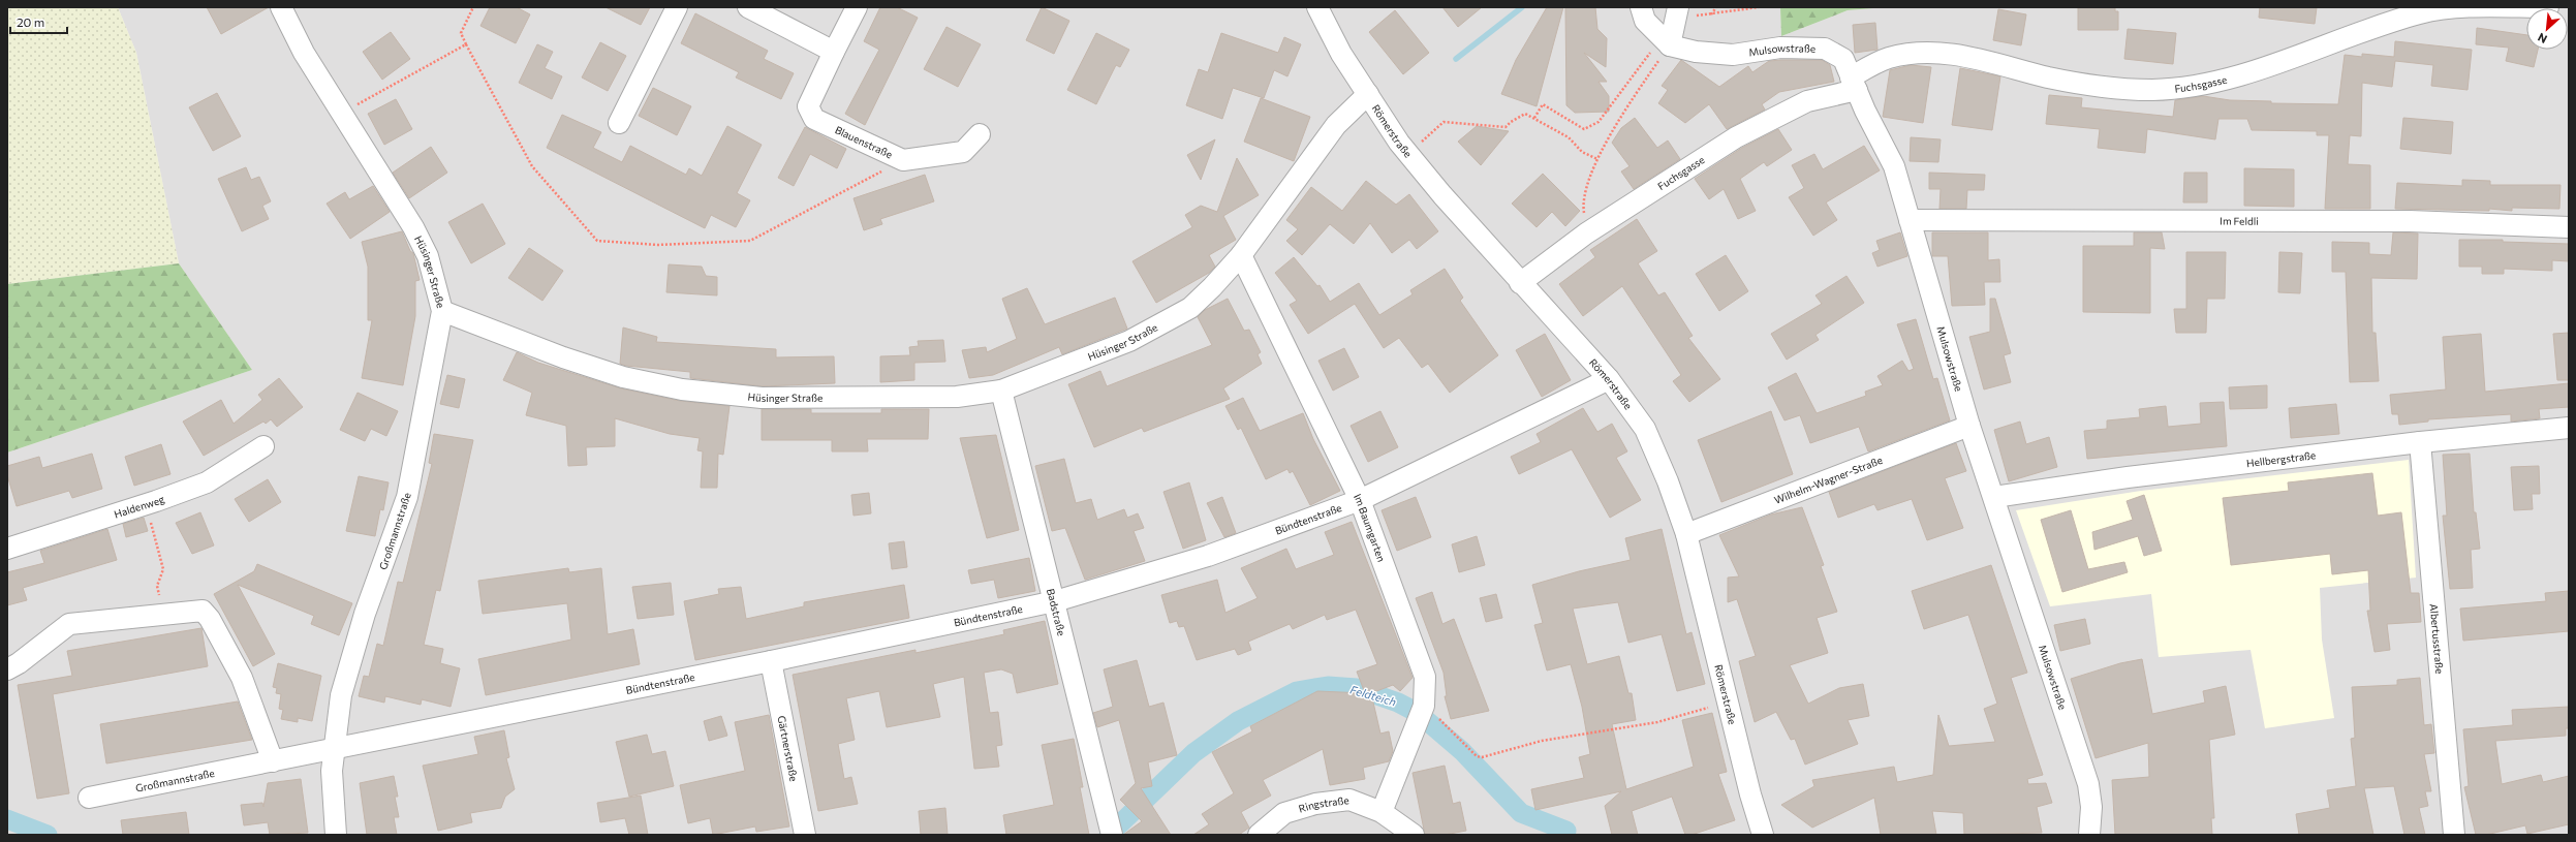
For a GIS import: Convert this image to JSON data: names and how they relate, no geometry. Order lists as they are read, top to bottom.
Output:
{
  "streets": {
    "street": [
      "Mulsowstraße",
      "Fuchsgasse",
      "Römerstraße",
      "Blauenstraße",
      "Im Feldli",
      "Hüsinger Straße",
      "Hellbergstraße",
      "Wilhelm-Wagner-Straße",
      "Haldenweg",
      "Bündtenstraße",
      "Im Baumgarten",
      "Großmannstraße",
      "Badstraße",
      "Albertusstraße",
      "Gärtnerstraße",
      "Ringstraße"
    ]
  },
  "crossings": [
    ["Mulsowstraße", "Fuchsgasse"],
    ["Mulsowstraße", "Im Feldli"],
    ["Mulsowstraße", "Hellbergstraße"],
    ["Mulsowstraße", "Wilhelm-Wagner-Straße"],
    ["Fuchsgasse", "Römerstraße"],
    ["Römerstraße", "Hüsinger Straße"],
    ["Römerstraße", "Wilhelm-Wagner-Straße"],
    ["Römerstraße", "Bündtenstraße"],
    ["Hüsinger Straße", "Im Baumgarten"],
    ["Hüsinger Straße", "Großmannstraße"],
    ["Hüsinger Straße", "Badstraße"],
    ["Hellbergstraße", "Albertusstraße"],
    ["Bündtenstraße", "Im Baumgarten"],
    ["Bündtenstraße", "Großmannstraße"],
    ["Bündtenstraße", "Badstraße"],
    ["Bündtenstraße", "Gärtnerstraße"],
    ["Im Baumgarten", "Ringstraße"]
  ],
  "water": ["Feldteich"],
  "scale_bar": "20 m",
  "north": "bottom left"
}
